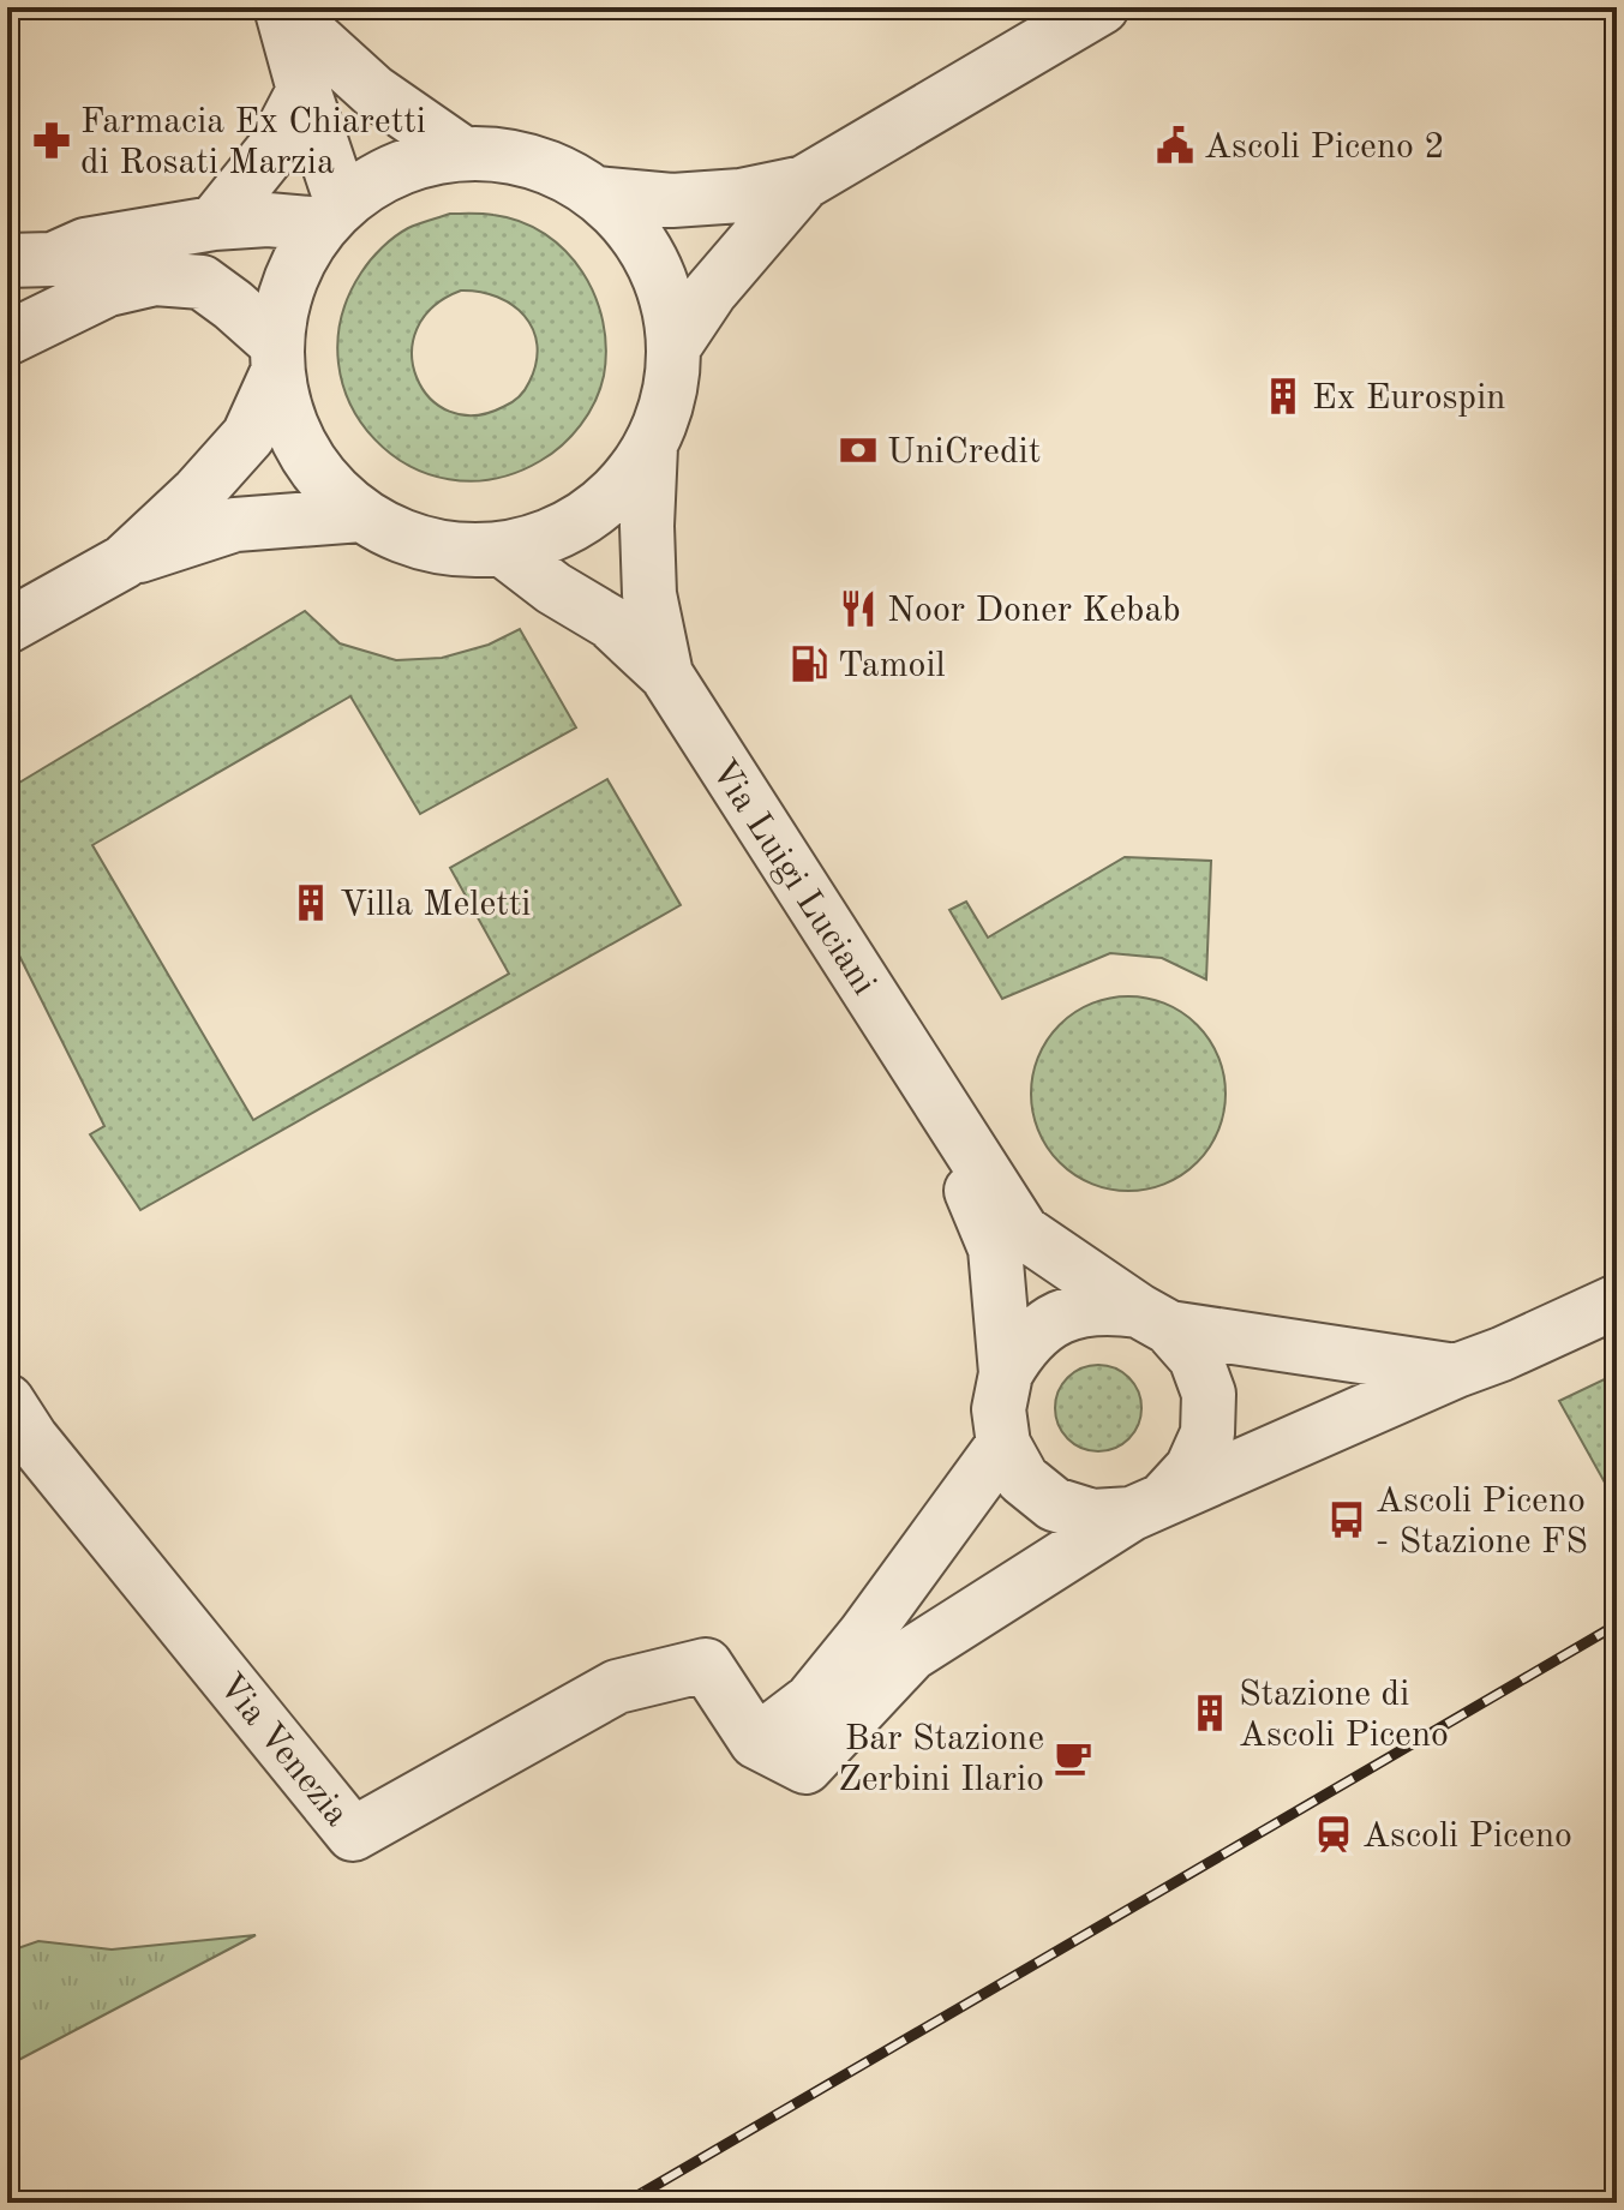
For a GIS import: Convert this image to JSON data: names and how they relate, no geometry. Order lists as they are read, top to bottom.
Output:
{
  "streets": {
    "street": ["Via Luigi Luciani", "Via Venezia"]
  },
  "places": {
    "pharmacy": ["Farmacia Ex Chiaretti di Rosati Marzia"],
    "public building": ["Ascoli Piceno 2"],
    "building": ["Ex Eurospin", "Villa Meletti", "Stazione di Ascoli Piceno"],
    "bank": ["UniCredit"],
    "restaurant": ["Noor Doner Kebab"],
    "fuel station": ["Tamoil"],
    "bus stop": ["Ascoli Piceno - Stazione FS"],
    "cafe": ["Bar Stazione Zerbini Ilario"],
    "station": ["Ascoli Piceno"]
  }
}
